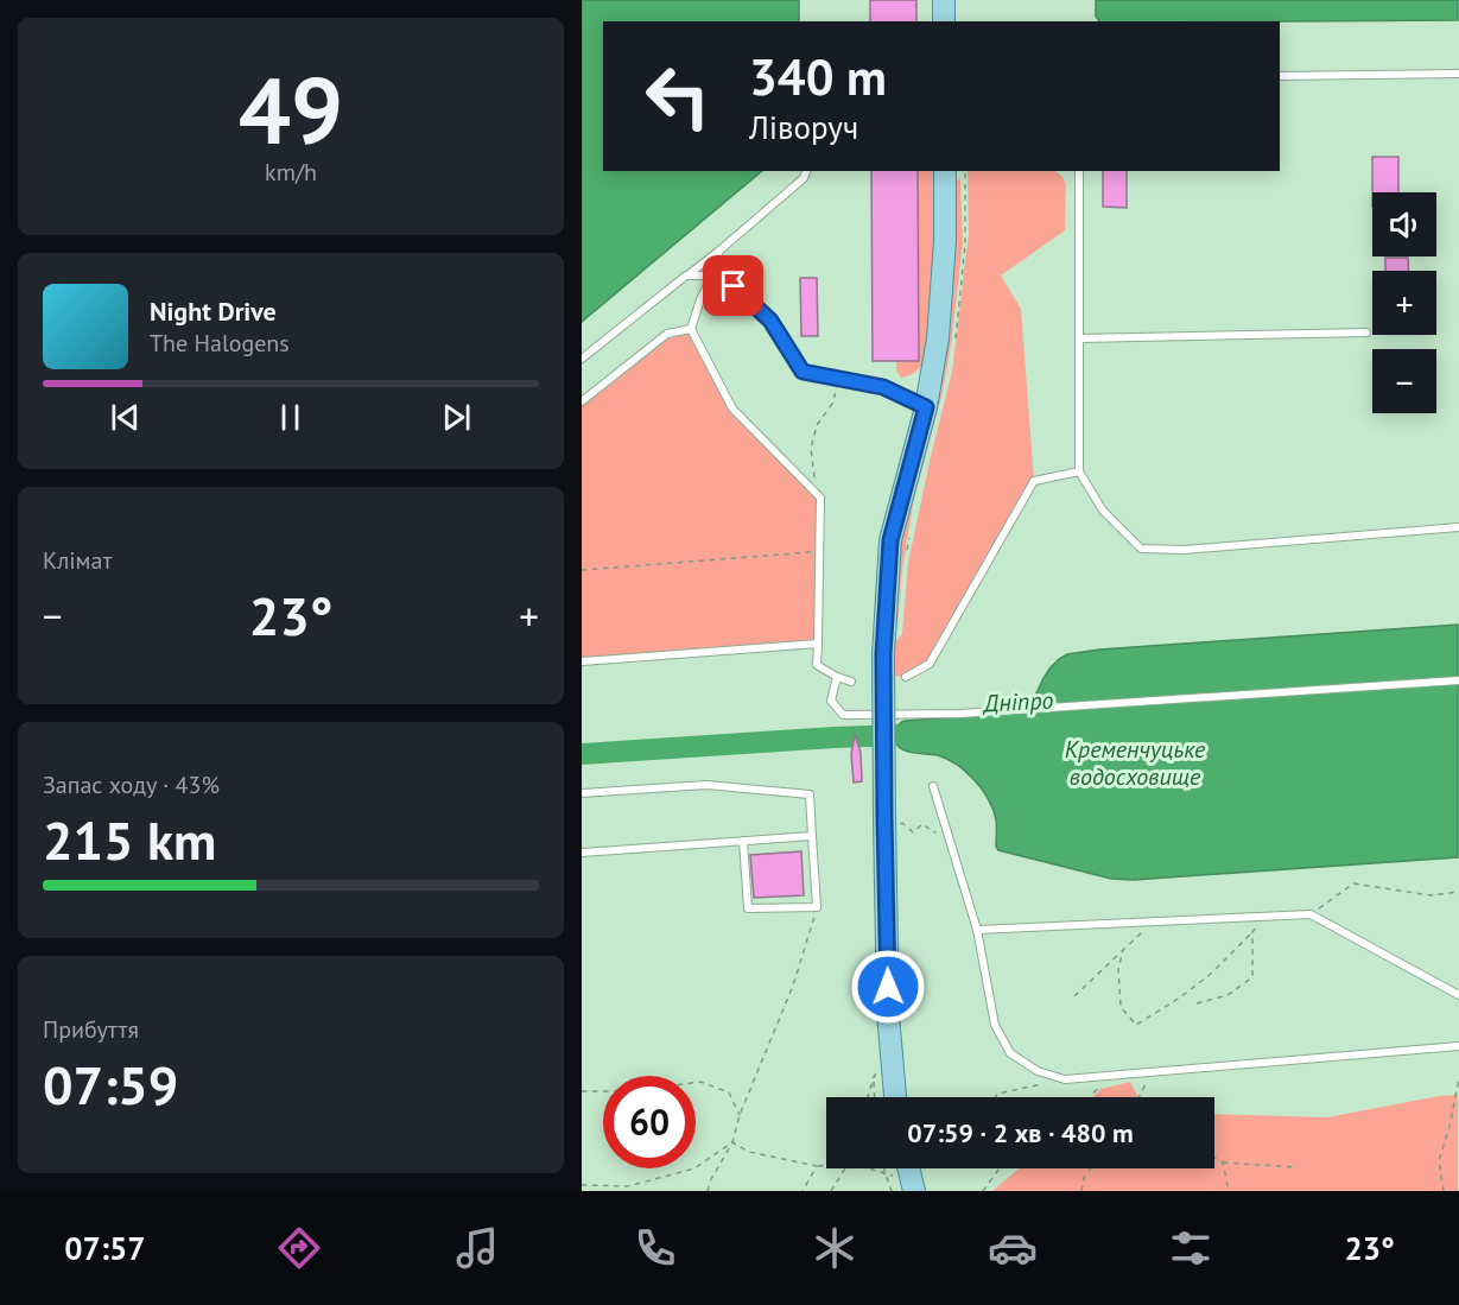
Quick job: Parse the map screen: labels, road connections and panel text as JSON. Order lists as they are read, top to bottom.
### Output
{
  "water": ["Дніпро", "Кременчуцьке водосховище"],
  "page": {
    "tile": [
      ["49", "km/h"],
      "Клімат",
      ["Запас ходу · 43%", "215 km"],
      ["Прибуття", "07:59"]
    ],
    "turn": ["340 m", "Ліворуч"],
    "map_buttons": ["+", "−"],
    "song": ["Night Drive", "The Halogens"],
    "heat": ["−", "23°", "+"],
    "limit": "60",
    "trip": "07:59 · 2 хв · 480 m",
    "tabs": ["07:57", "23°"]
  }
}
